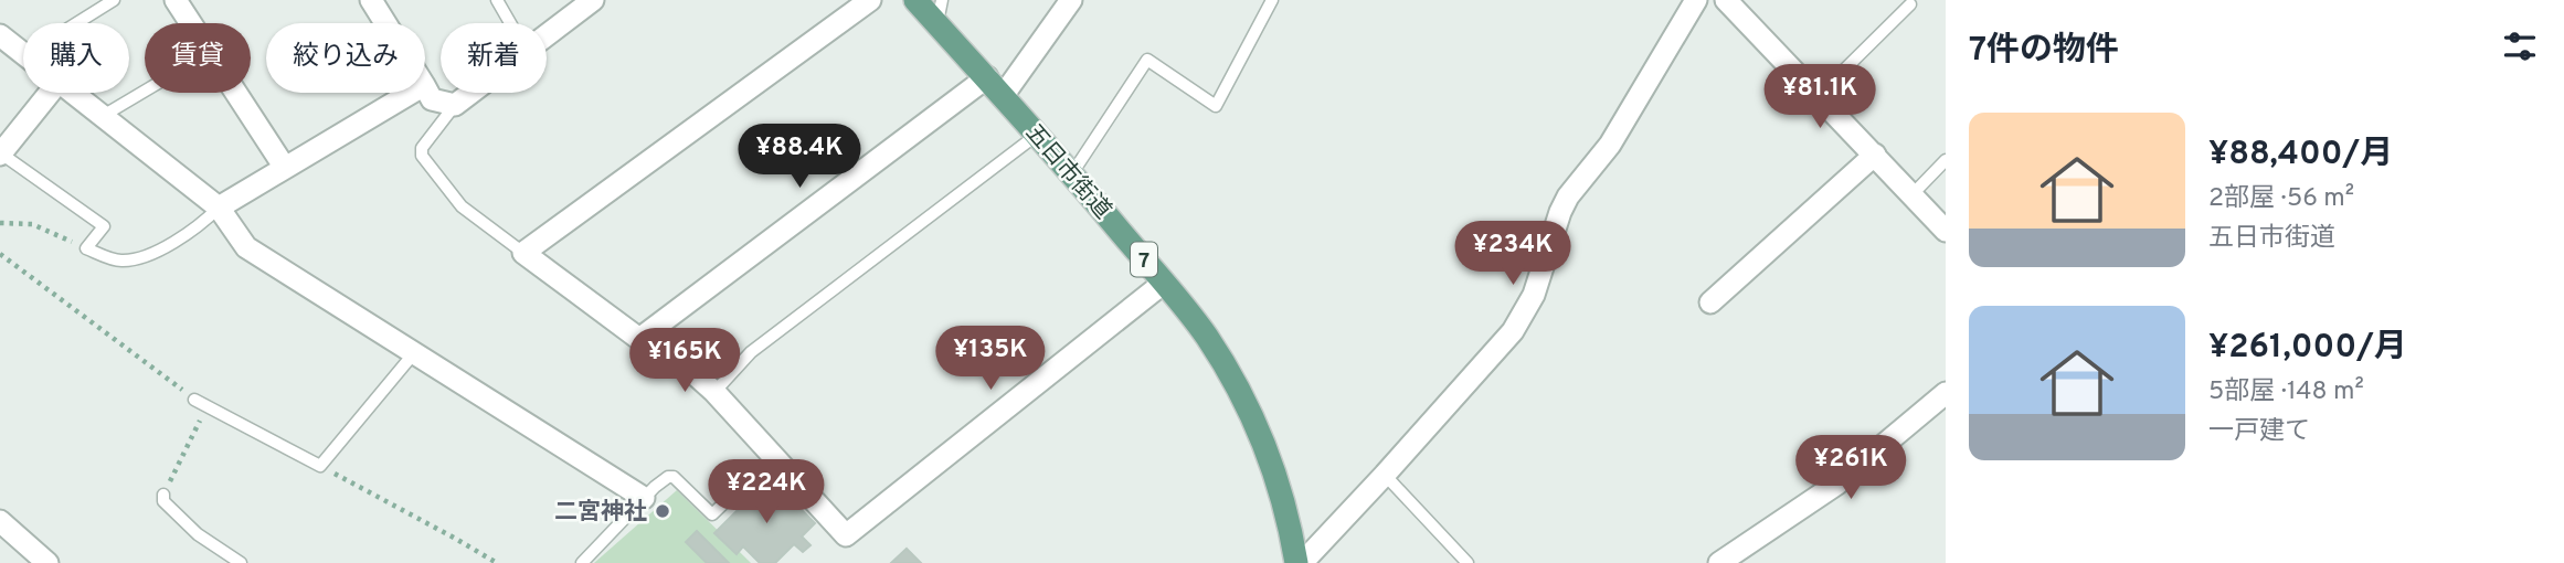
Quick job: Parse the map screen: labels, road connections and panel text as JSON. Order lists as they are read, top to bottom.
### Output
{
  "streets": {
    "main road": ["五日市街道", "7"]
  },
  "places": ["二宮神社"],
  "page": {
    "heading": "7件の物件",
    "chip": [
      "購入",
      "賃貸",
      "絞り込み",
      "新着"
    ],
    "price": [
      "¥81.1K",
      "¥88.4K",
      "¥234K",
      "¥135K",
      "¥165K",
      "¥261K",
      "¥224K"
    ],
    "list": [
      {
        "name": "¥88,400/月",
        "note": "2部屋 · 56 m² · 五日市街道"
      },
      {
        "name": "¥261,000/月",
        "note": "5部屋 · 148 m² · 一戸建て"
      }
    ]
  }
}
